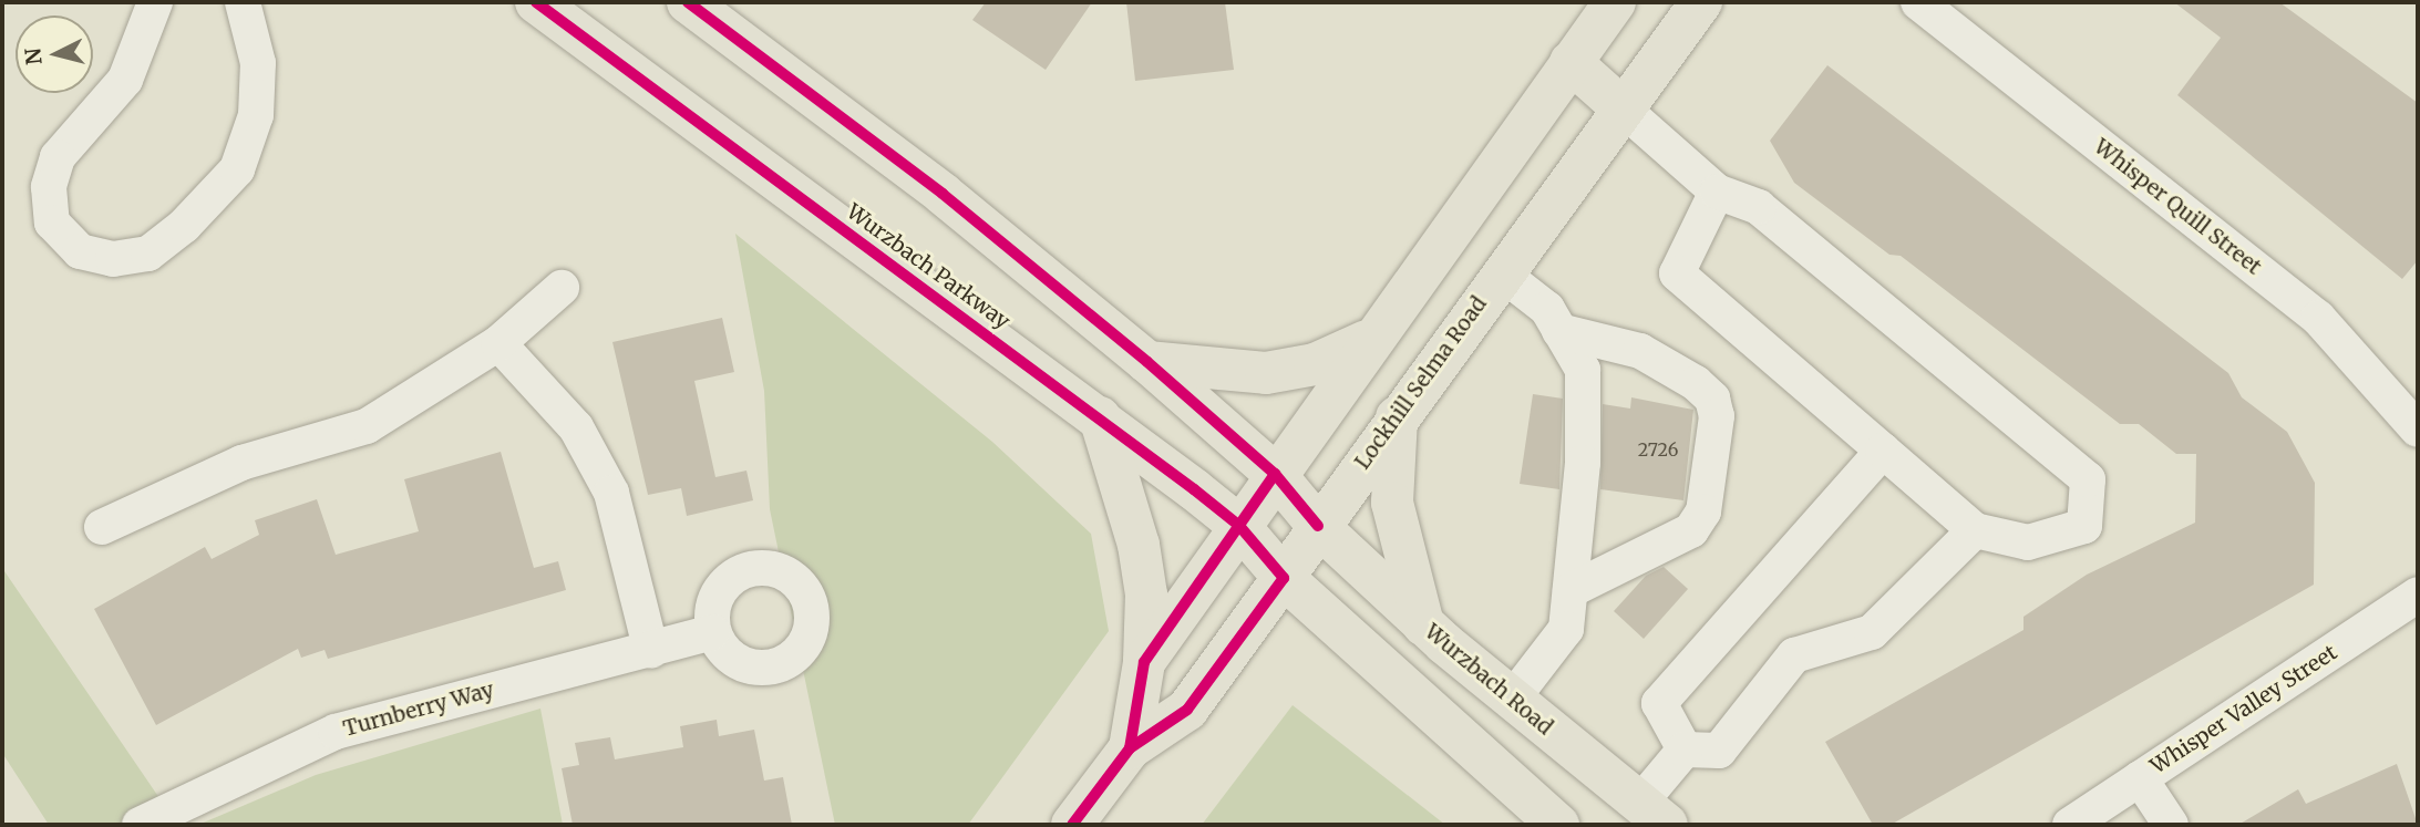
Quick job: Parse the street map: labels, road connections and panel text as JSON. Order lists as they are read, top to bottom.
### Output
{
  "streets": {
    "main road": ["Wurzbach Parkway", "Lockhill Selma Road", "Wurzbach Road"],
    "street": ["Whisper Quill Street", "Turnberry Way", "Whisper Valley Street"]
  },
  "crossings": [
    ["Wurzbach Parkway", "Lockhill Selma Road"],
    ["Lockhill Selma Road", "Wurzbach Road"]
  ],
  "house_numbers": ["2726"],
  "north": "left"
}
